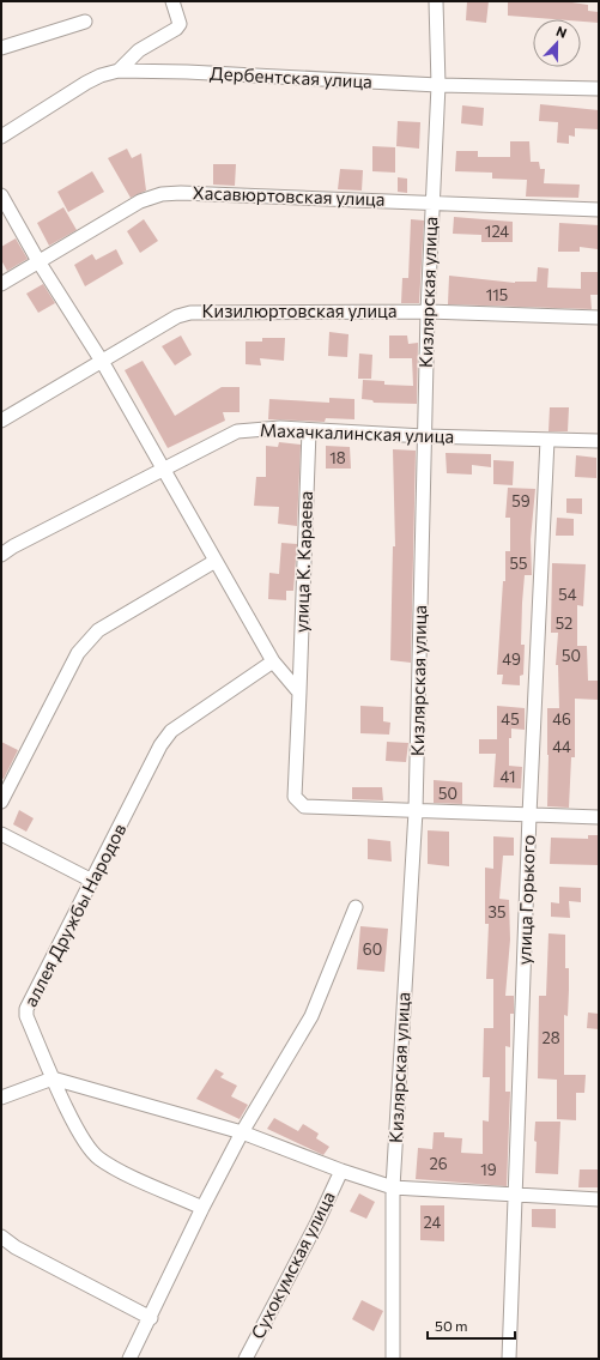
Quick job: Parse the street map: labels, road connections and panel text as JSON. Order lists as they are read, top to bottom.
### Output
{
  "streets": {
    "street": [
      "Дербентская улица",
      "Хасавюртовская улица",
      "Кизлярская улица",
      "Кизилюртовская улица",
      "Махачкалинская улица",
      "улица К. Караева",
      "улица Горького",
      "аллея Дружбы Народов",
      "Сухокумская улица"
    ]
  },
  "crossings": [
    ["Дербентская улица", "Кизлярская улица"],
    ["Хасавюртовская улица", "Кизлярская улица"],
    ["Кизлярская улица", "Кизилюртовская улица"],
    ["Кизлярская улица", "Махачкалинская улица"],
    ["Кизлярская улица", "улица К. Караева"],
    ["Махачкалинская улица", "улица К. Караева"],
    ["Махачкалинская улица", "улица Горького"]
  ],
  "house_numbers": [
    "124",
    "115",
    "18",
    "59",
    "55",
    "54",
    "52",
    "50",
    "49",
    "45",
    "46",
    "44",
    "41",
    "50",
    "35",
    "60",
    "28",
    "26",
    "19",
    "24"
  ],
  "scale_bar": "50 m",
  "north": "top"
}
